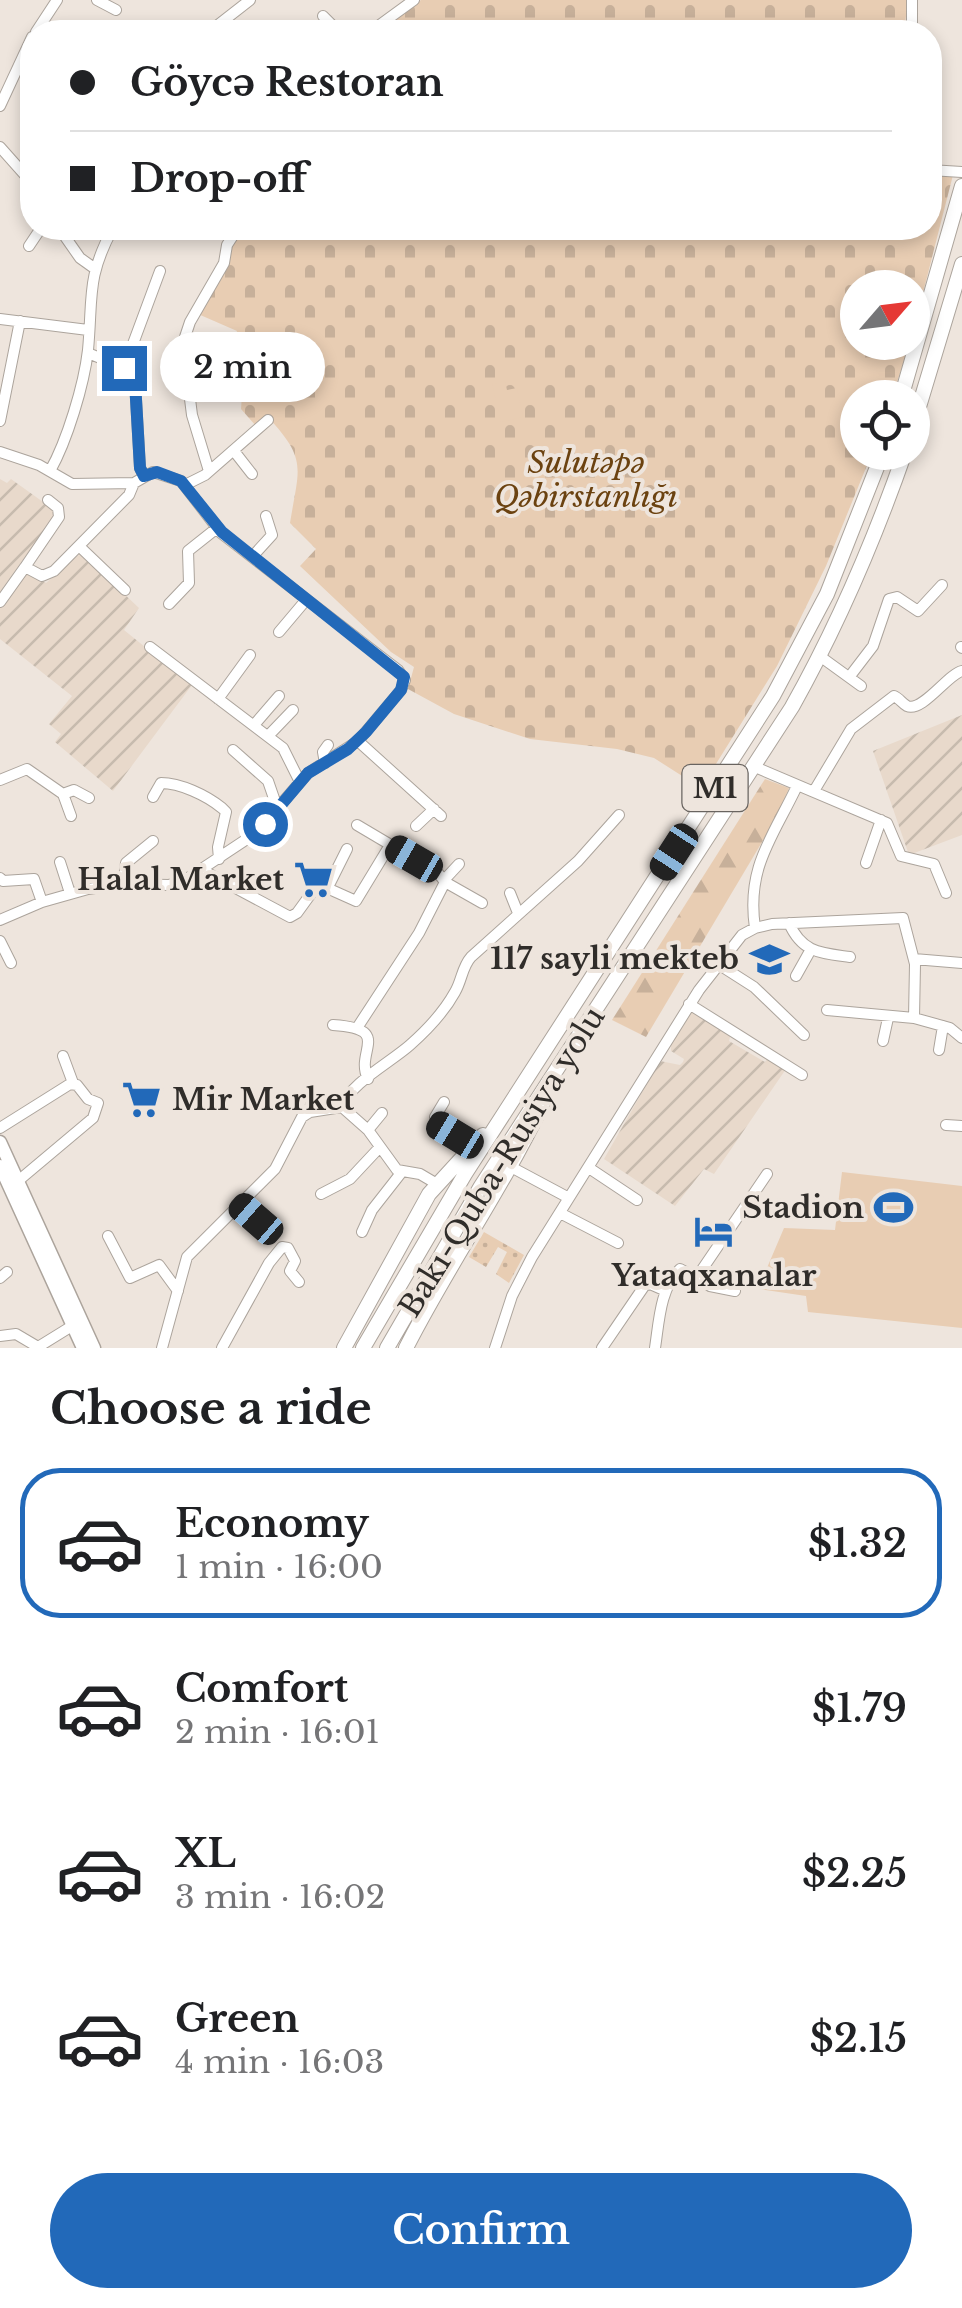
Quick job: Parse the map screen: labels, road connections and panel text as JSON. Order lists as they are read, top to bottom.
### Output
{
  "streets": {
    "highway": ["M1", "Bakı-Quba-Rusiya yolu"]
  },
  "parks": ["Sulutəpə Qəbirstanlığı"],
  "places": {
    "supermarket": ["Halal Market", "Mir Market"],
    "school or university": ["117 sayli mekteb"],
    "sports": ["Stadion"],
    "hotel": ["Yataqxanalar"]
  },
  "north": "top right",
  "page": {
    "banner": ["Göycə Restoran", "Drop-off"],
    "bubble": "2 min",
    "heading": "Choose a ride",
    "list": [
      {
        "name": "Economy",
        "note": "1 min · 16:00",
        "value": "$1.32"
      },
      {
        "name": "Comfort",
        "note": "2 min · 16:01",
        "value": "$1.79"
      },
      {
        "name": "XL",
        "note": "3 min · 16:02",
        "value": "$2.25"
      },
      {
        "name": "Green",
        "note": "4 min · 16:03",
        "value": "$2.15"
      }
    ],
    "buttons": "Confirm"
  }
}
